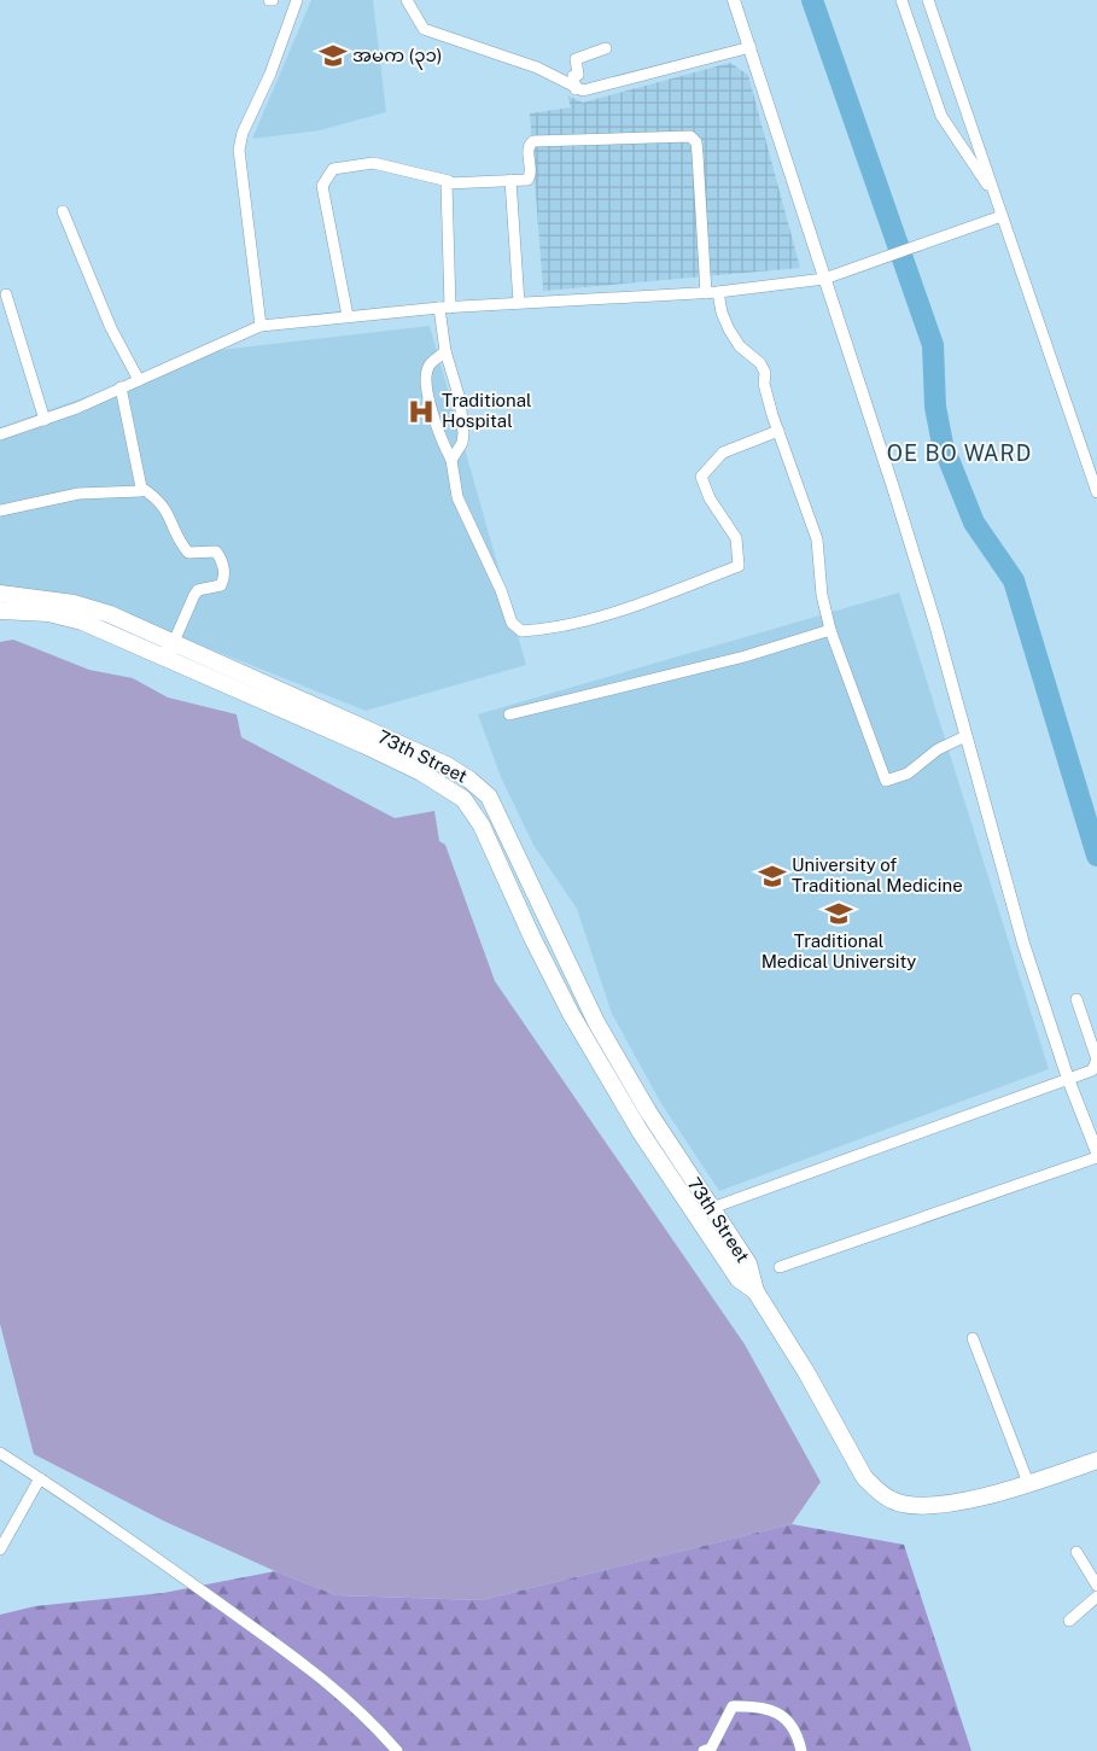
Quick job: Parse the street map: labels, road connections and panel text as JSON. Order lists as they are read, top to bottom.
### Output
{
  "streets": {
    "main road": ["73th Street"]
  },
  "districts": ["OE BO WARD"],
  "places": {
    "school or university": ["အမက (၃၁)", "University of Traditional Medicine", "Traditional Medical University"],
    "hospital": ["Traditional Hospital"]
  }
}
